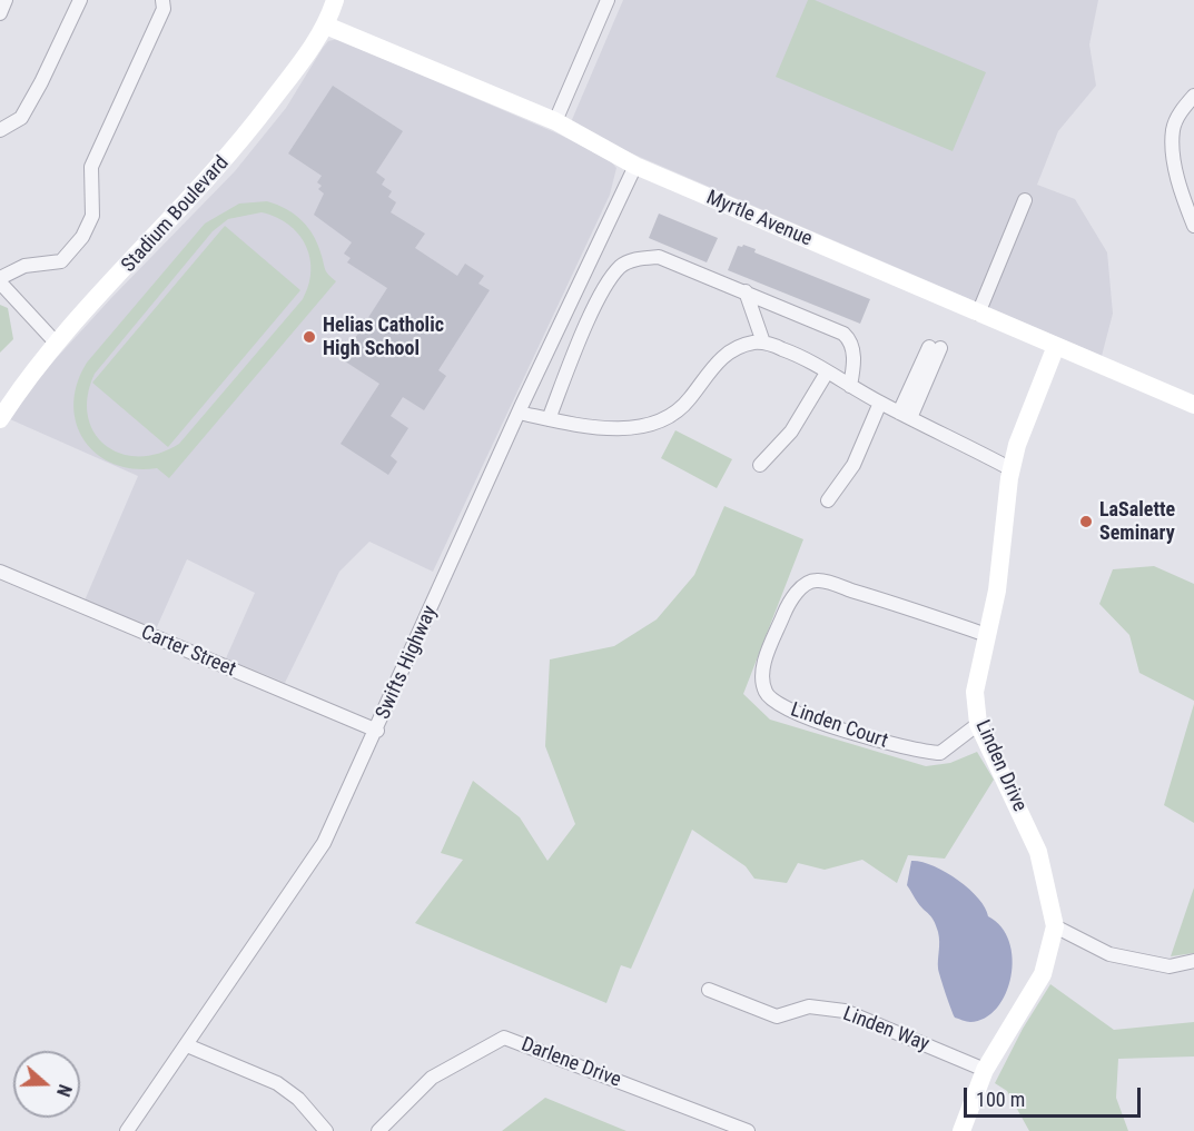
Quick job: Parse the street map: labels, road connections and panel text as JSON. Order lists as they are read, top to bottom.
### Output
{
  "streets": {
    "street": [
      "Stadium Boulevard",
      "Myrtle Avenue",
      "Carter Street",
      "Swifts Highway",
      "Linden Court",
      "Linden Drive",
      "Linden Way",
      "Darlene Drive"
    ]
  },
  "crossings": [
    ["Stadium Boulevard", "Myrtle Avenue"],
    ["Myrtle Avenue", "Swifts Highway"],
    ["Myrtle Avenue", "Linden Drive"],
    ["Carter Street", "Swifts Highway"],
    ["Linden Court", "Linden Drive"],
    ["Linden Drive", "Linden Way"]
  ],
  "places": ["Helias Catholic High School", "LaSalette Seminary"],
  "scale_bar": "100 m",
  "north": "right"
}
